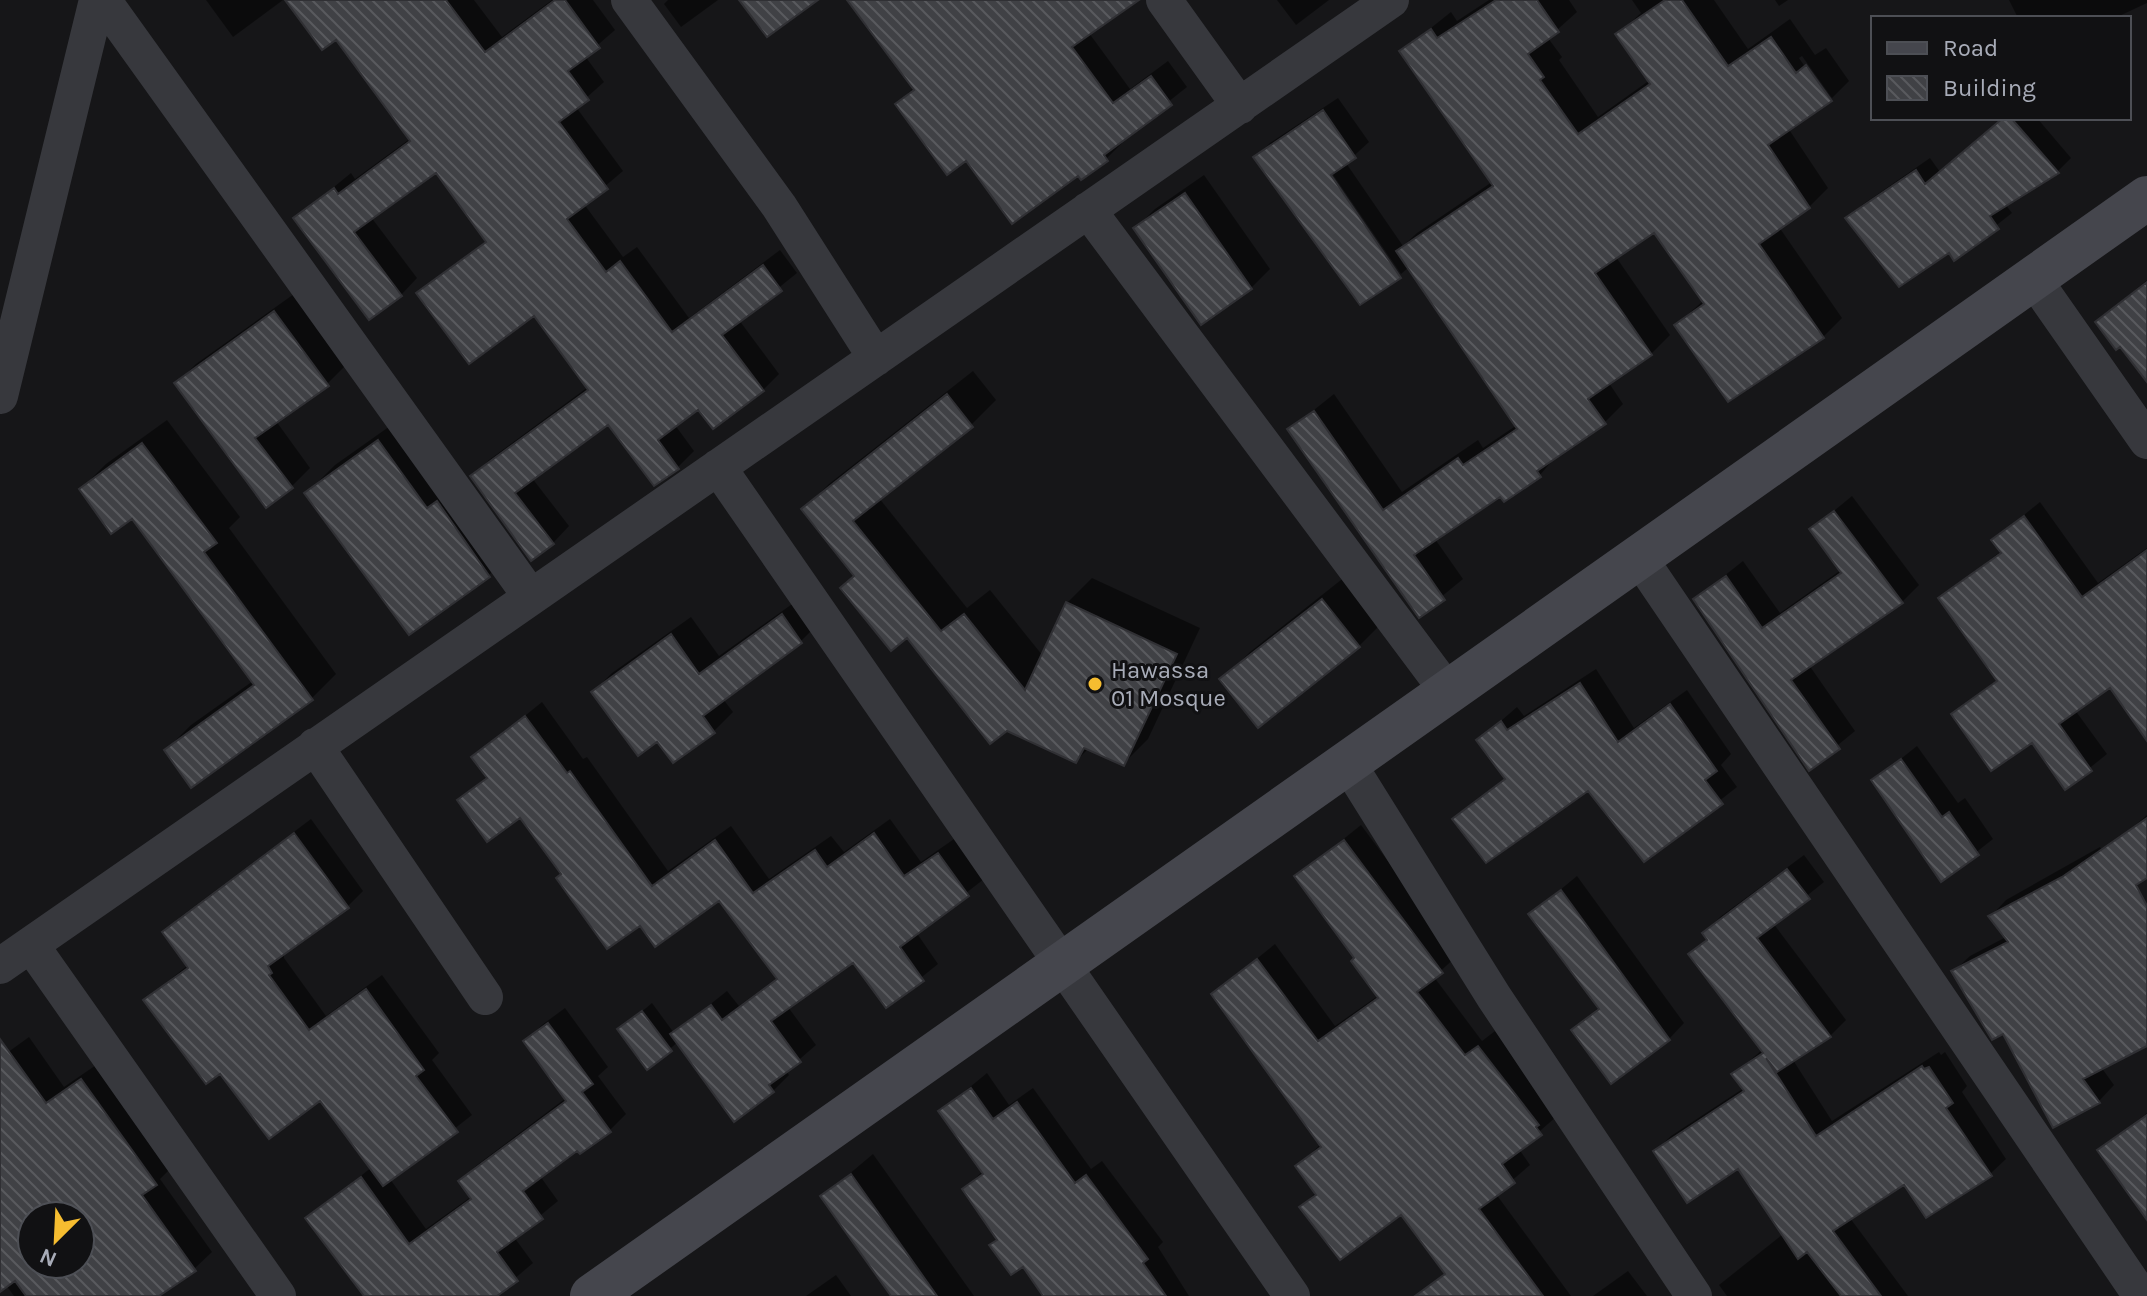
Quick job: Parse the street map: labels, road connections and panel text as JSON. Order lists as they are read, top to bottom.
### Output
{
  "places": ["Hawassa 01 Mosque"],
  "legend": ["Road", "Building"],
  "north": "bottom left"
}
